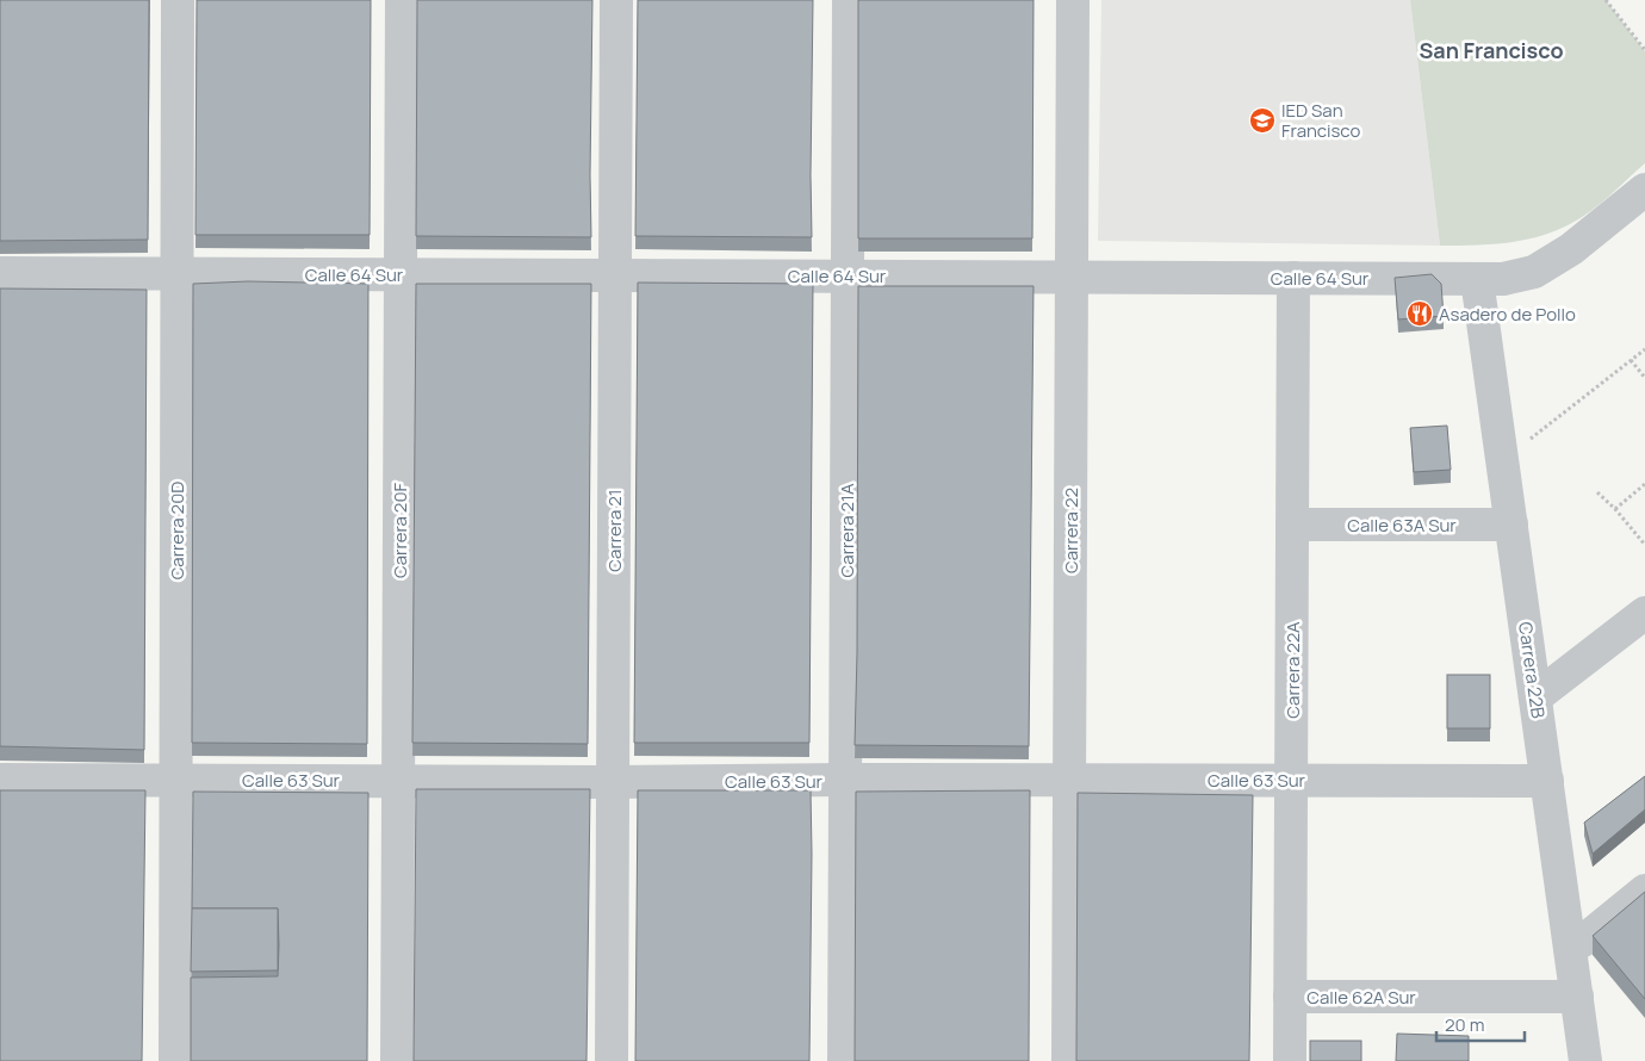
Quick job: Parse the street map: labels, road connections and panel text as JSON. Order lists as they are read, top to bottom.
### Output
{
  "streets": {
    "street": [
      "Calle 64 Sur",
      "Calle 63A Sur",
      "Carrera 20D",
      "Carrera 20F",
      "Carrera 21",
      "Carrera 21A",
      "Carrera 22",
      "Carrera 22A",
      "Carrera 22B",
      "Calle 63 Sur",
      "Calle 62A Sur"
    ]
  },
  "crossings": [
    ["Calle 64 Sur", "Carrera 20D"],
    ["Calle 64 Sur", "Carrera 20F"],
    ["Calle 64 Sur", "Carrera 21"],
    ["Calle 64 Sur", "Carrera 21A"],
    ["Calle 64 Sur", "Carrera 22"],
    ["Calle 64 Sur", "Carrera 22A"],
    ["Calle 64 Sur", "Carrera 22B"],
    ["Calle 63A Sur", "Carrera 22A"],
    ["Calle 63A Sur", "Carrera 22B"],
    ["Carrera 20D", "Calle 63 Sur"],
    ["Carrera 20F", "Calle 63 Sur"],
    ["Carrera 21", "Calle 63 Sur"],
    ["Carrera 21A", "Calle 63 Sur"],
    ["Carrera 22", "Calle 63 Sur"],
    ["Carrera 22A", "Calle 63 Sur"],
    ["Carrera 22A", "Calle 62A Sur"],
    ["Carrera 22B", "Calle 63 Sur"],
    ["Carrera 22B", "Calle 62A Sur"]
  ],
  "districts": ["San Francisco"],
  "places": {
    "school or university": ["IED San Francisco"],
    "restaurant": ["Asadero de Pollo"]
  },
  "scale_bar": "20 m"
}
